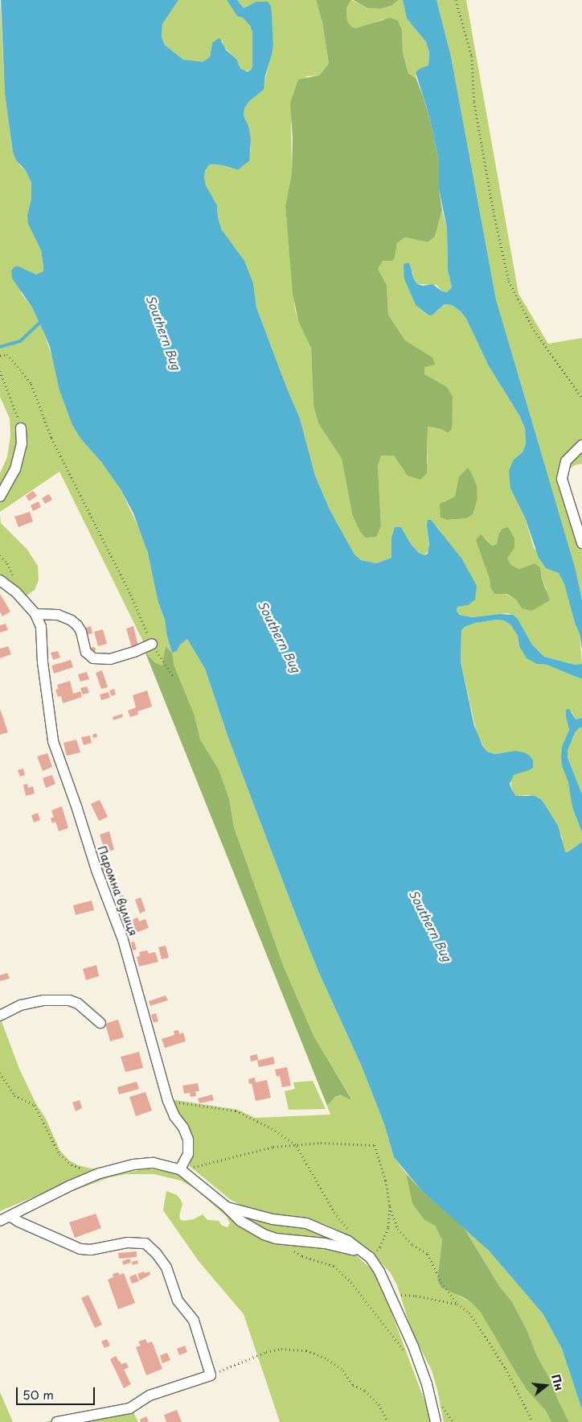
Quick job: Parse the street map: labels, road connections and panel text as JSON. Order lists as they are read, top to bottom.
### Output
{
  "streets": {
    "street": ["Паромна вулиця"]
  },
  "water": ["Southern Bug"],
  "scale_bar": "50 m",
  "north": "right"
}
